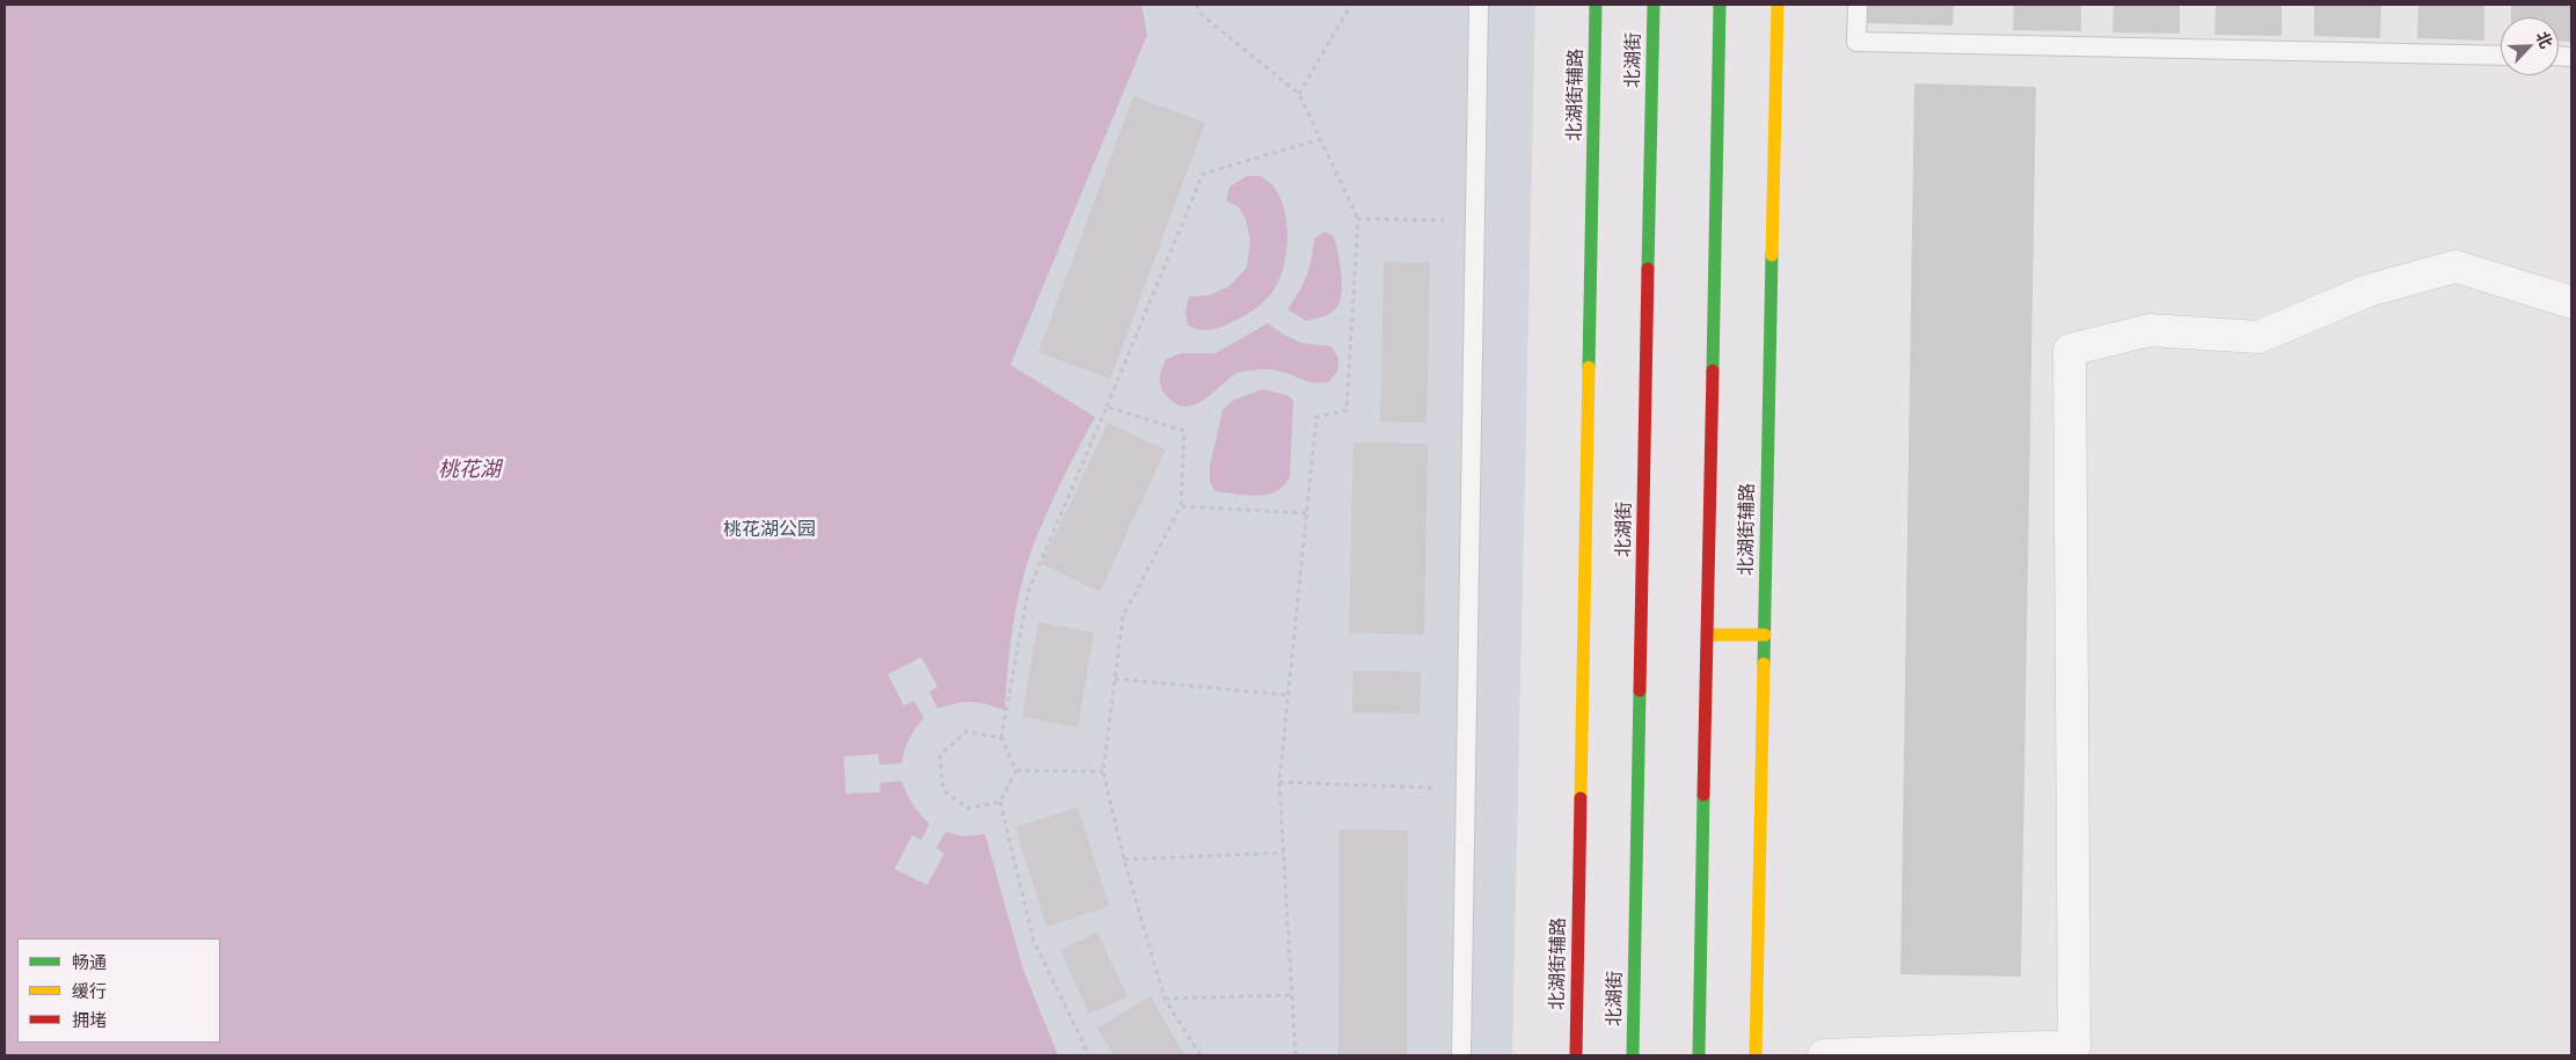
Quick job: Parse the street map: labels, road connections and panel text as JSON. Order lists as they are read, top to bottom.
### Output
{
  "streets": {
    "main road": ["北湖街", "北湖街辅路"]
  },
  "water": ["桃花湖"],
  "parks": ["桃花湖公园"],
  "legend": ["畅通", "缓行", "拥堵"],
  "north": "top right"
}
